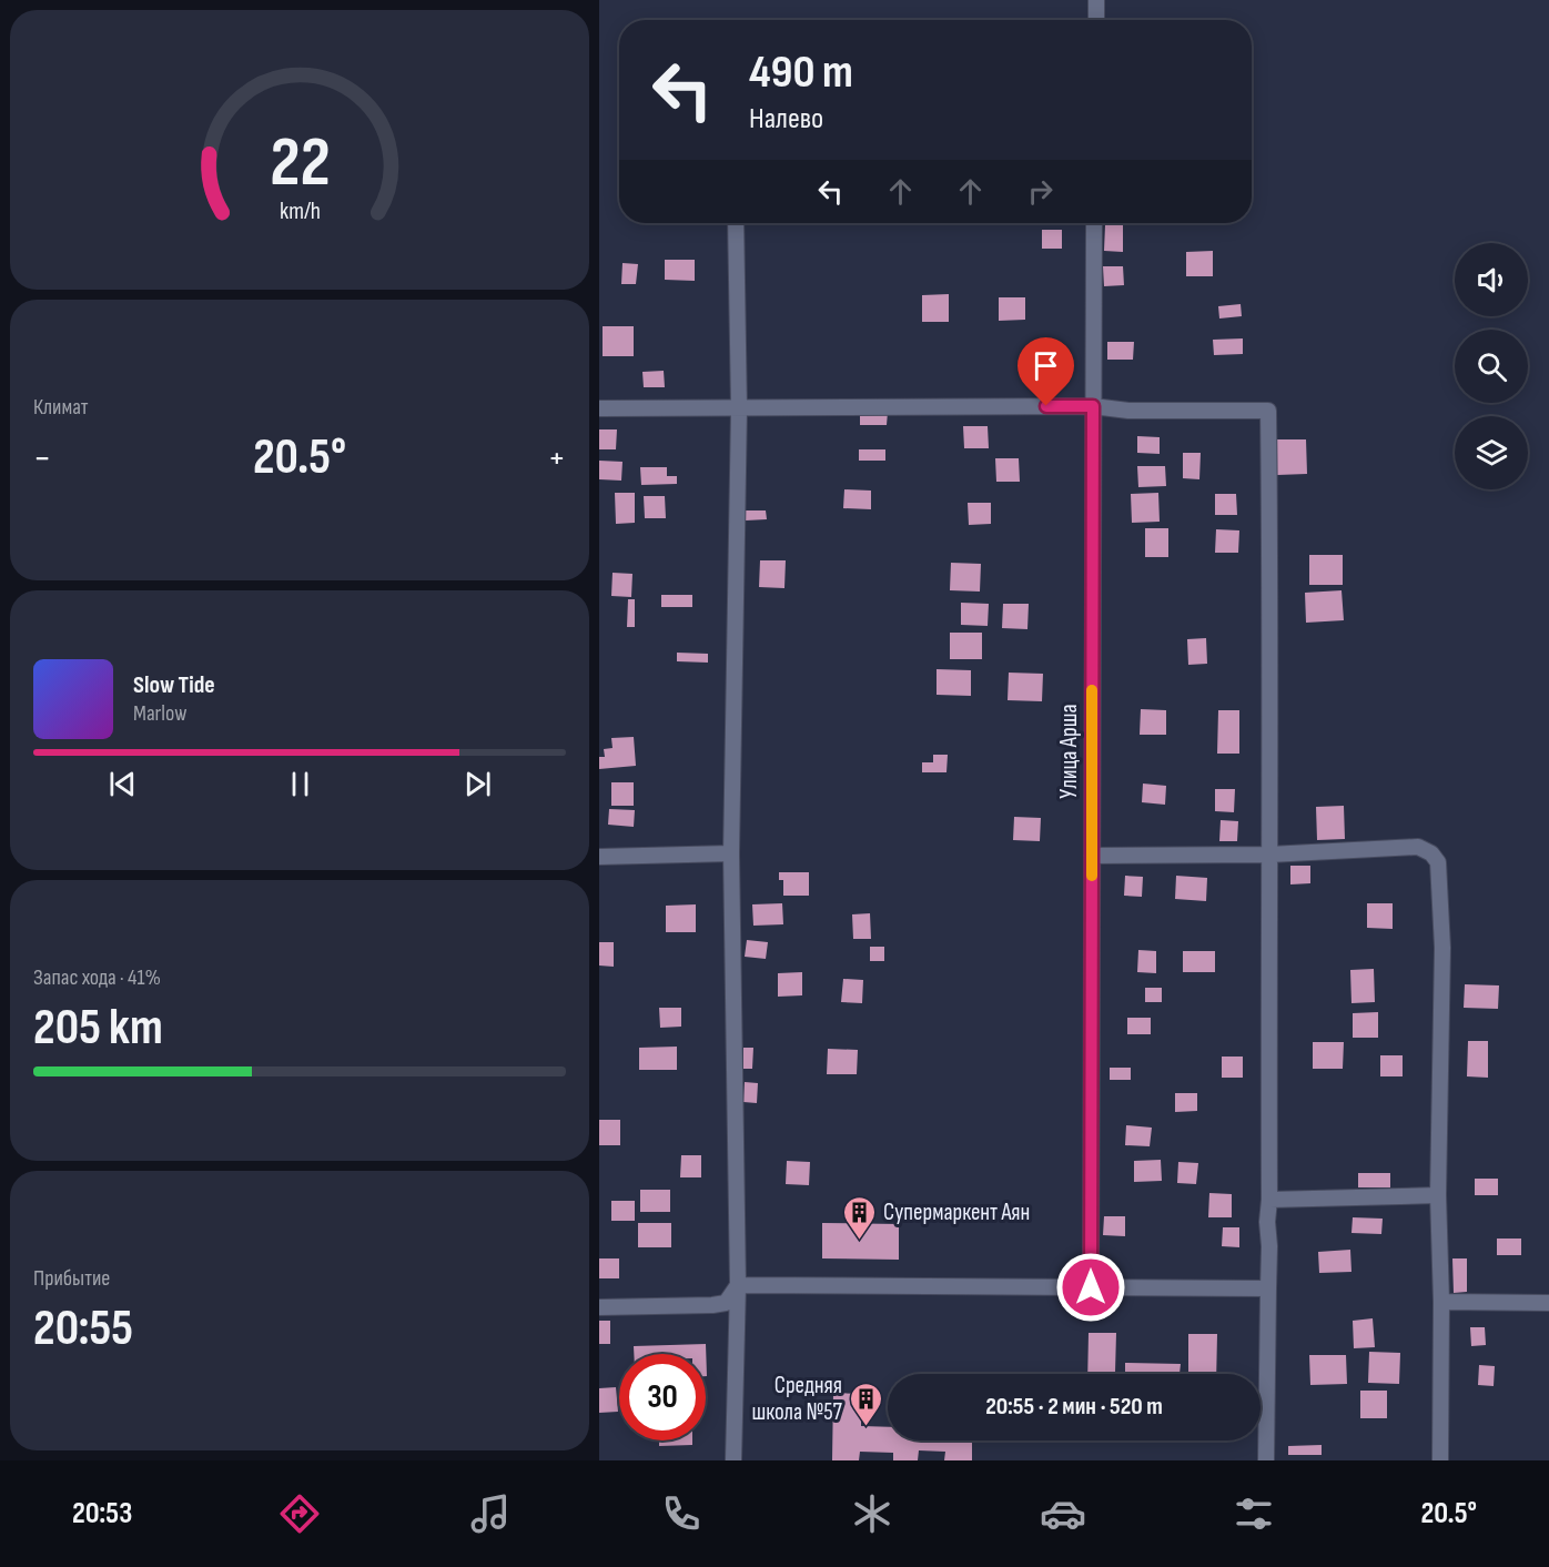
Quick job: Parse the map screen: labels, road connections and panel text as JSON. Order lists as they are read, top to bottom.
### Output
{
  "streets": {
    "street": ["Улица Арша"]
  },
  "places": {
    "building": ["Супермаркент Аян", "Средняя школа №57"]
  },
  "page": {
    "turn": ["490 m", "Налево"],
    "tile": [
      "Климат",
      ["Запас хода · 41%", "205 km"],
      ["Прибытие", "20:55"]
    ],
    "heat": ["−", "20.5°", "+"],
    "song": ["Slow Tide", "Marlow"],
    "limit": "30",
    "trip": "20:55 · 2 мин · 520 m",
    "tabs": ["20:53", "20.5°"],
    "gauge": ["22", "km/h"]
  }
}
